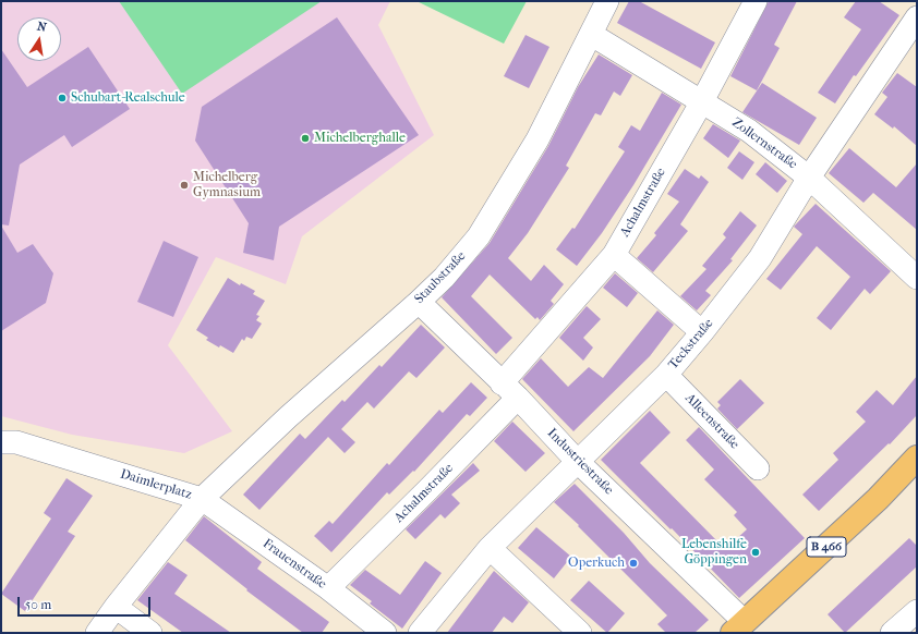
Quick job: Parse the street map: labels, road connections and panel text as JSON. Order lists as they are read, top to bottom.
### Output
{
  "streets": {
    "main road": ["B 466"],
    "street": [
      "Zollernstraße",
      "Achalmstraße",
      "Staubstraße",
      "Teckstraße",
      "Alleenstraße",
      "Industriestraße",
      "Daimlerplatz",
      "Frauenstraße"
    ]
  },
  "crossings": [
    ["Zollernstraße", "Achalmstraße"],
    ["Zollernstraße", "Staubstraße"],
    ["Zollernstraße", "Teckstraße"],
    ["Achalmstraße", "Industriestraße"],
    ["Achalmstraße", "Frauenstraße"],
    ["Staubstraße", "Industriestraße"],
    ["Staubstraße", "Daimlerplatz"],
    ["Staubstraße", "Frauenstraße"],
    ["Teckstraße", "Alleenstraße"],
    ["Teckstraße", "Industriestraße"],
    ["Industriestraße", "B 466"],
    ["Daimlerplatz", "Frauenstraße"]
  ],
  "places": [
    "Schubart-Realschule",
    "Michelberghalle",
    "Michelberg Gymnasium",
    "Lebenshilfe Göppingen",
    "Operkuch"
  ],
  "scale_bar": "50 m",
  "north": "top"
}
